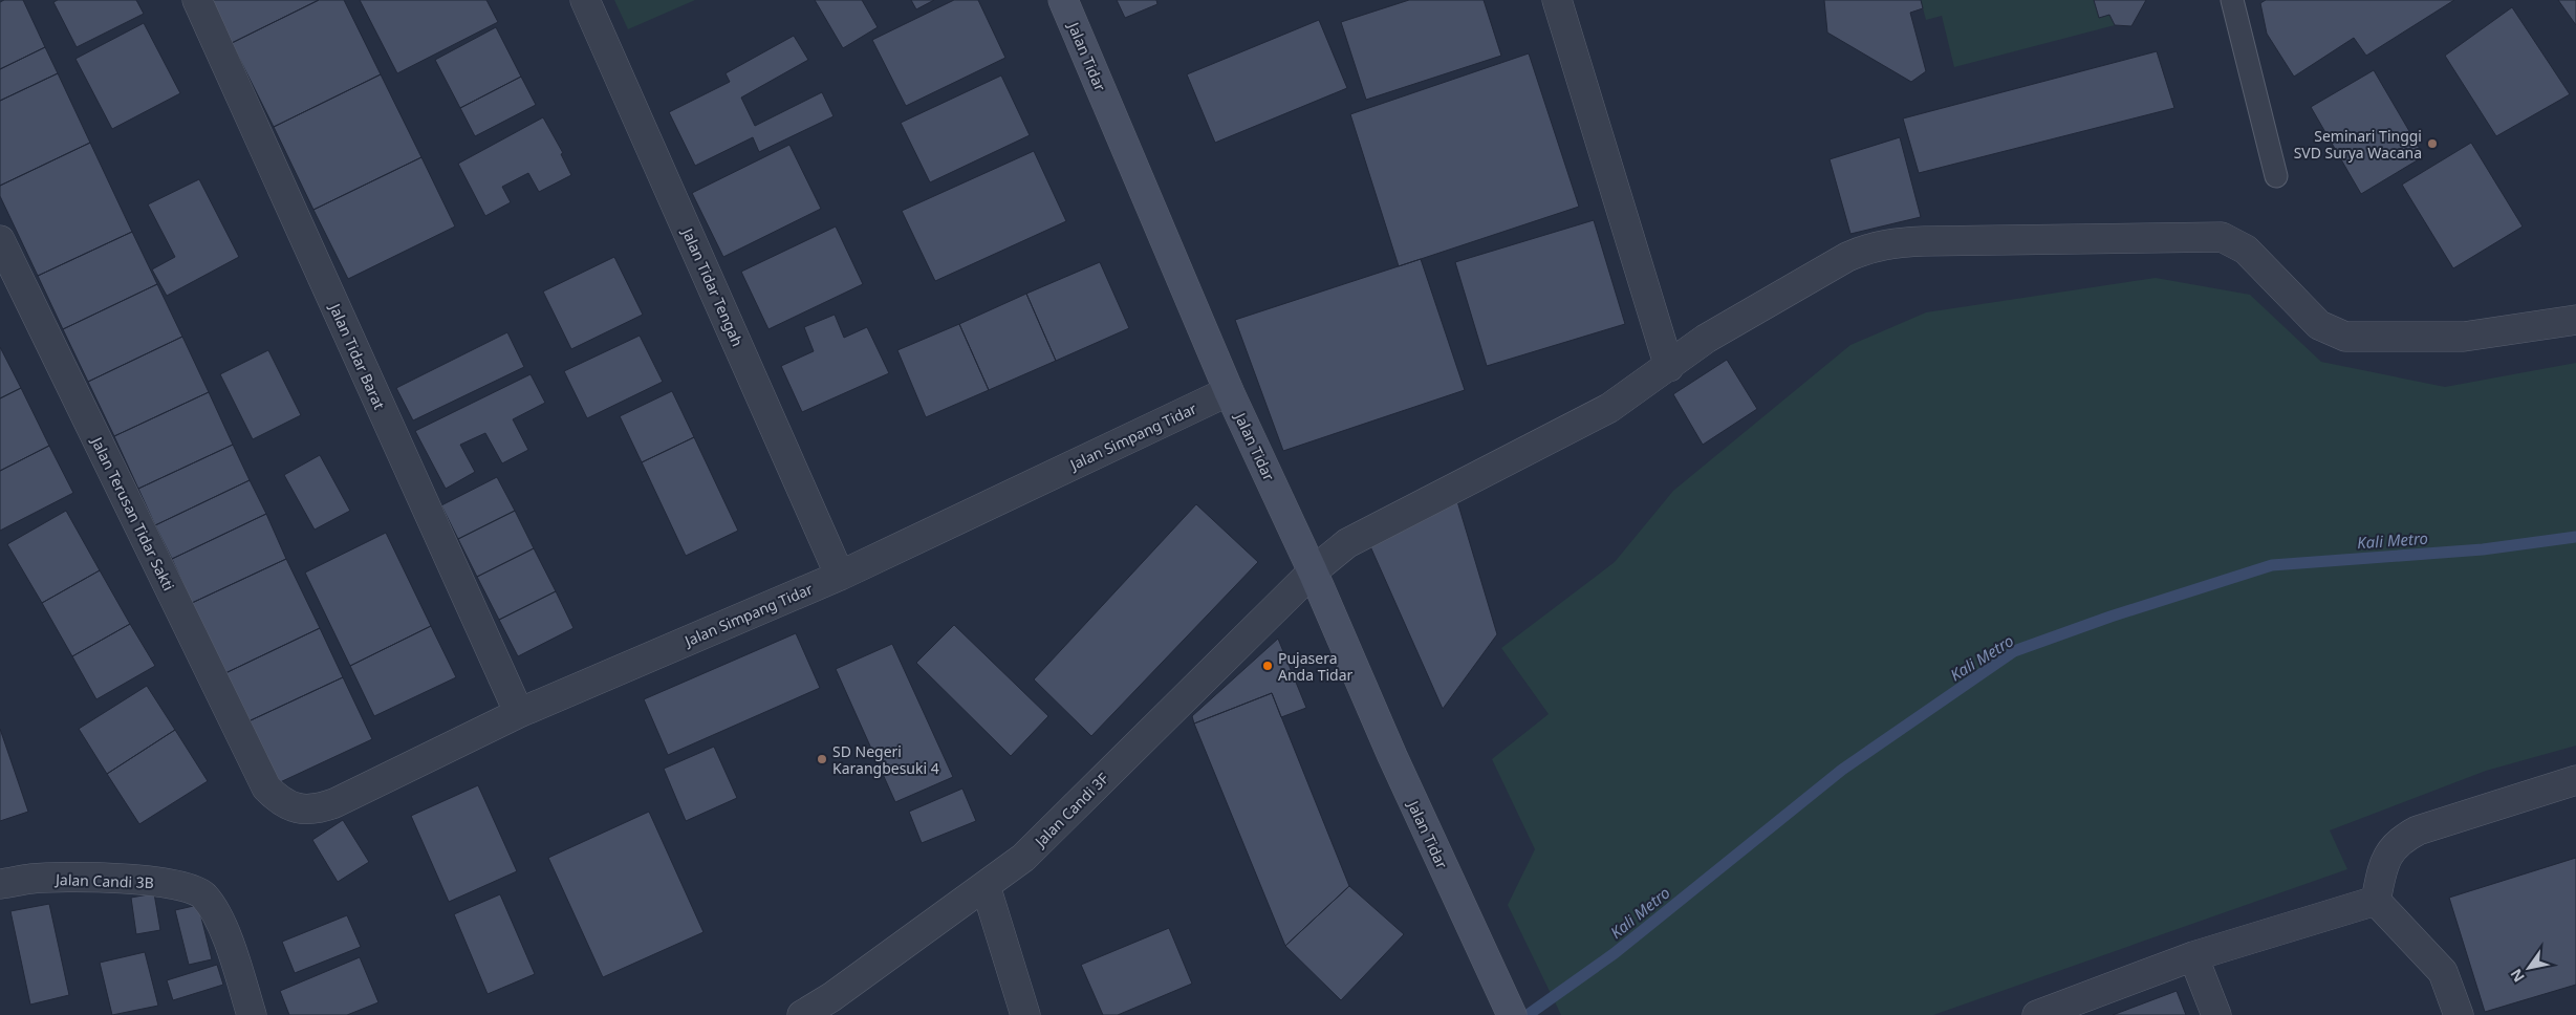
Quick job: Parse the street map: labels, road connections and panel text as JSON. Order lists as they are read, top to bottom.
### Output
{
  "streets": {
    "main road": ["Jalan Tidar"],
    "street": [
      "Jalan Tidar Tengah",
      "Jalan Tidar Barat",
      "Jalan Simpang Tidar",
      "Jalan Terusan Tidar Sakti",
      "Jalan Candi 3F",
      "Jalan Candi 3B"
    ]
  },
  "crossings": [
    ["Jalan Tidar", "Jalan Simpang Tidar"],
    ["Jalan Tidar", "Jalan Candi 3F"],
    ["Jalan Tidar Tengah", "Jalan Simpang Tidar"],
    ["Jalan Tidar Barat", "Jalan Simpang Tidar"],
    ["Jalan Simpang Tidar", "Jalan Terusan Tidar Sakti"]
  ],
  "water": ["Kali Metro"],
  "places": ["Seminari Tinggi SVD Surya Wacana", "Pujasera Anda Tidar", "SD Negeri Karangbesuki 4"],
  "north": "bottom left"
}
